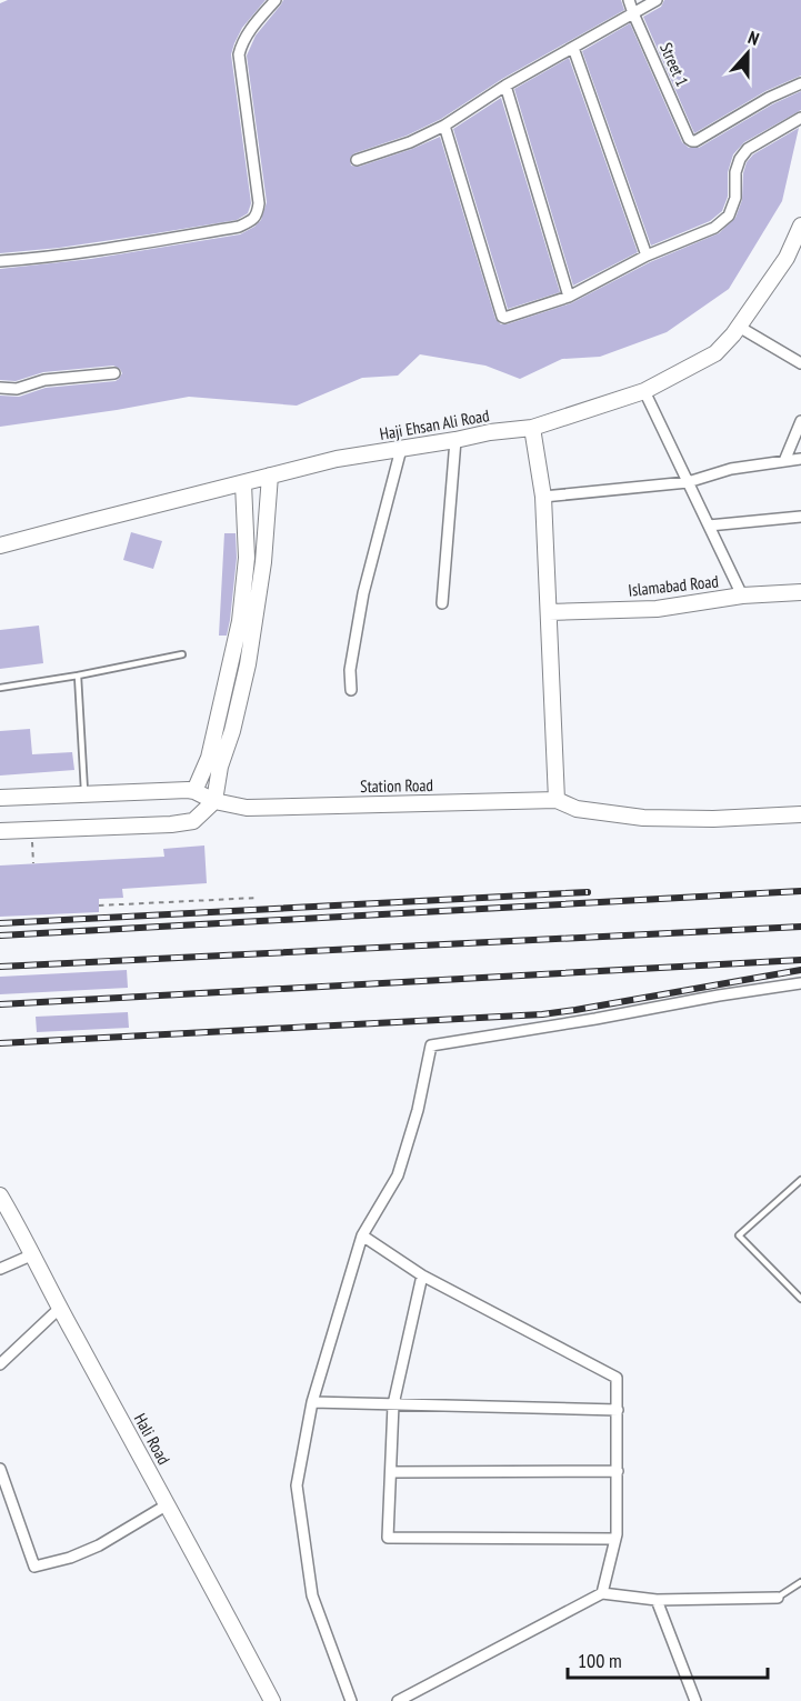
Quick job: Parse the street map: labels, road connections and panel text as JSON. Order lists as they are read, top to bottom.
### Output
{
  "streets": {
    "street": [
      "Street 1",
      "Haji Ehsan Ali Road",
      "Islamabad Road",
      "Station Road",
      "Hali Road"
    ]
  },
  "scale_bar": "100 m",
  "north": "top"
}
